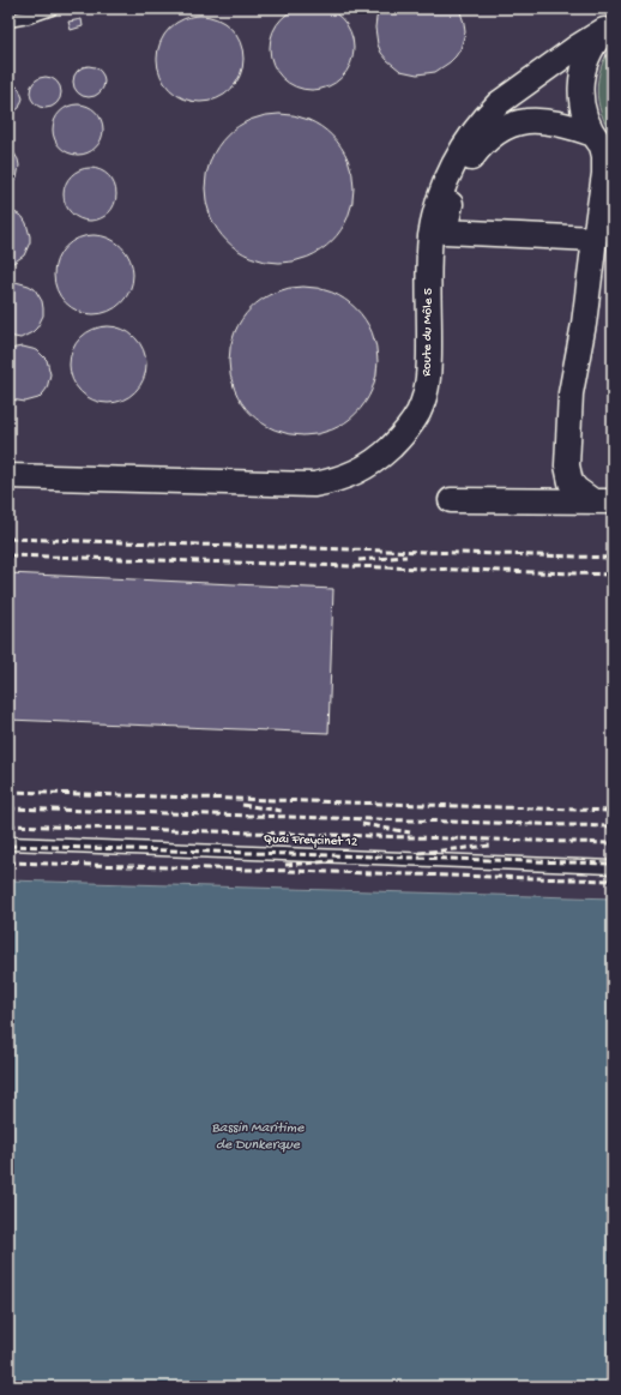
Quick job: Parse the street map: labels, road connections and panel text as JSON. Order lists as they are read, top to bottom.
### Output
{
  "streets": {
    "street": ["Route du Môle 5"],
    "lane": ["Quai Freycinet 12"]
  },
  "water": ["Bassin Maritime de Dunkerque"]
}
